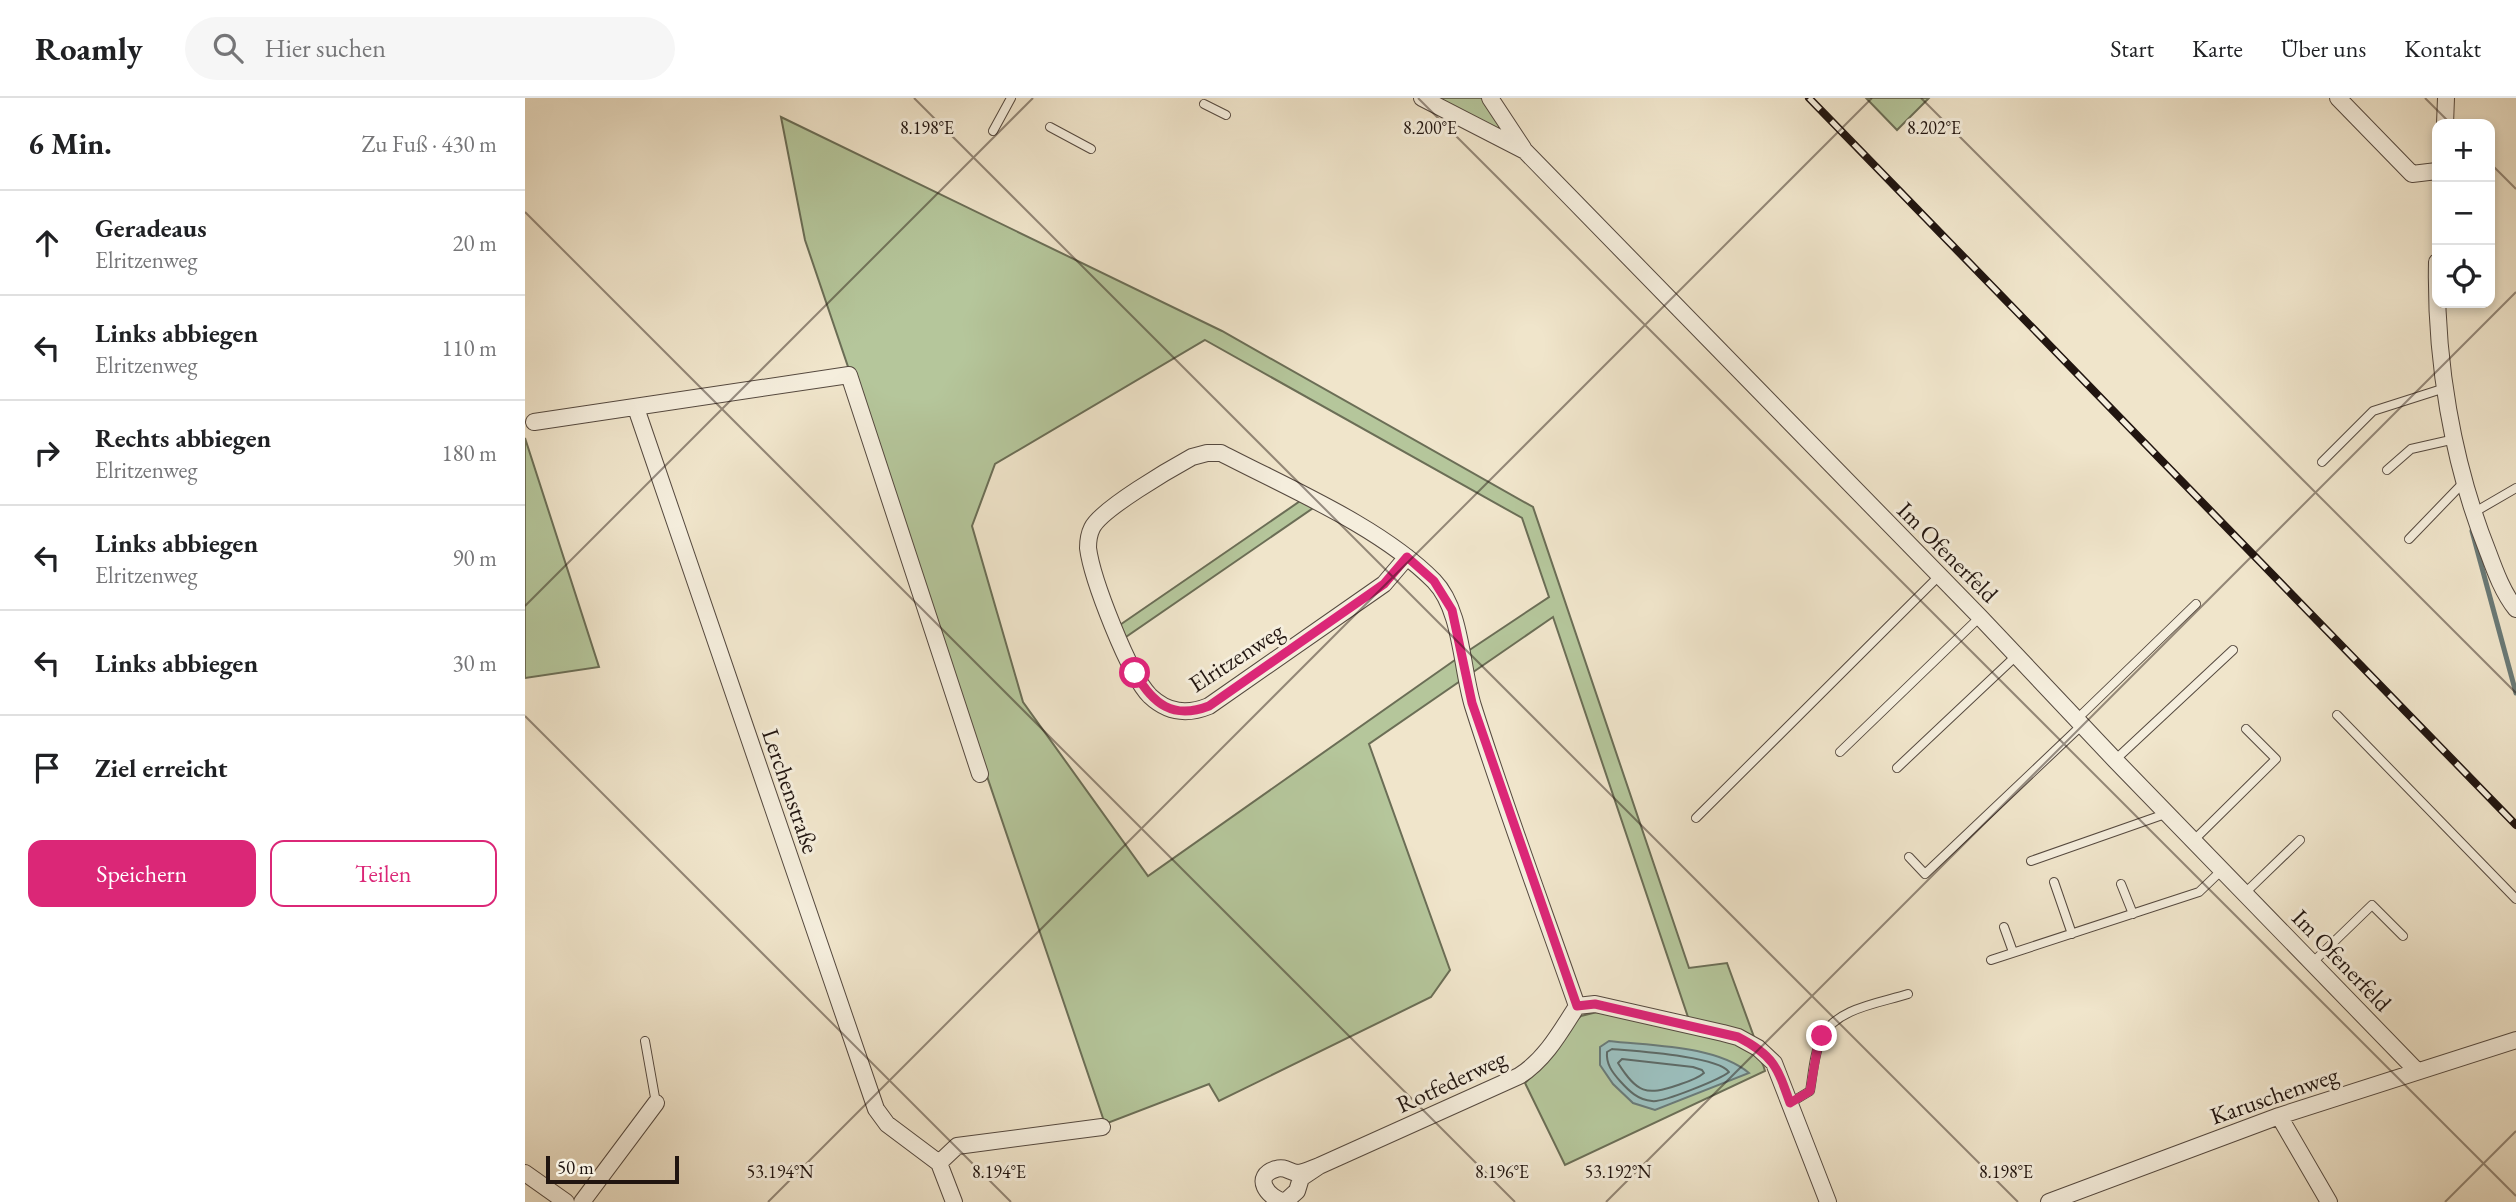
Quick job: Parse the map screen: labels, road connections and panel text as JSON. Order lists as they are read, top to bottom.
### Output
{
  "streets": {
    "street": [
      "Im Ofenerfeld",
      "Elritzenweg",
      "Lerchenstraße",
      "Rotfederweg",
      "Karuschenweg"
    ]
  },
  "crossings": [
    ["Im Ofenerfeld", "Karuschenweg"],
    ["Elritzenweg", "Rotfederweg"]
  ],
  "scale_bar": "50 m",
  "page": {
    "header": "Roamly",
    "search": "Hier suchen",
    "nav": [
      "Start",
      "Karte",
      "Über uns",
      "Kontakt"
    ],
    "heading": ["6 Min.", "Zu Fuß · 430 m"],
    "map_buttons": ["+", "−"],
    "list": [
      ["Geradeaus", "Elritzenweg", "20 m"],
      ["Links abbiegen", "Elritzenweg", "110 m"],
      ["Rechts abbiegen", "Elritzenweg", "180 m"],
      ["Links abbiegen", "Elritzenweg", "90 m"],
      ["Links abbiegen", "30 m"],
      "Ziel erreicht"
    ],
    "buttons": ["Speichern", "Teilen"],
    "scale": "50 m"
  },
  "coordinates": [
    "8.198°E",
    "8.200°E",
    "8.202°E",
    "53.194°N",
    "53.192°N",
    "8.194°E",
    "8.196°E"
  ]
}
